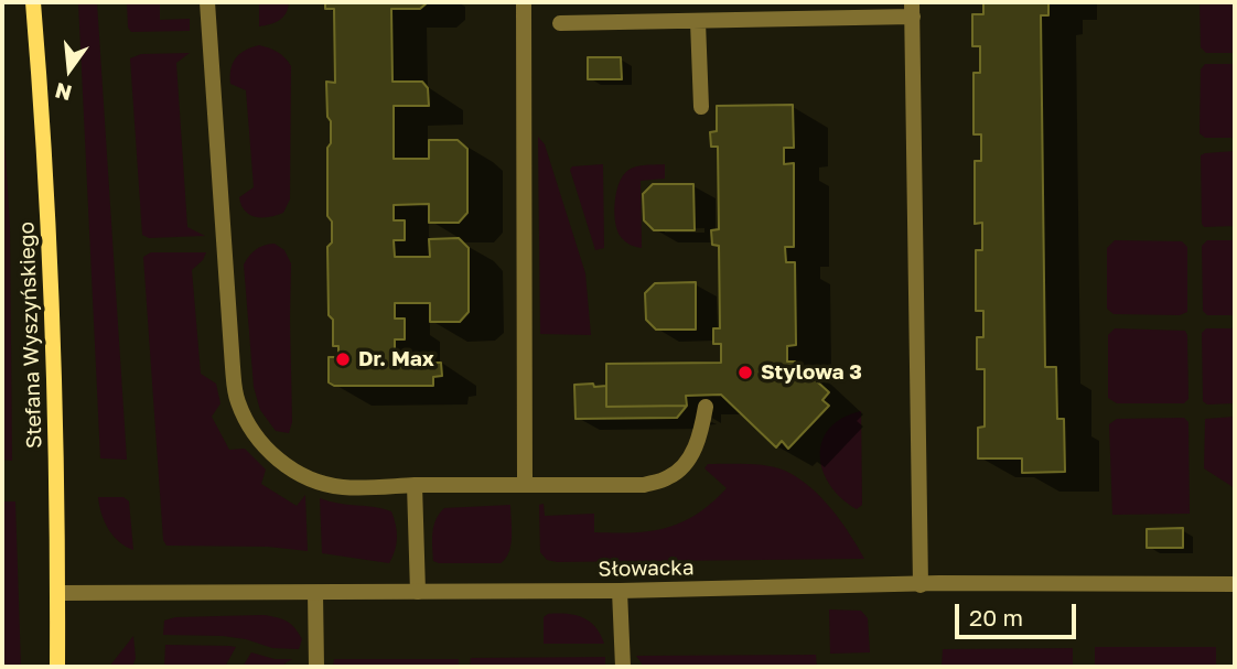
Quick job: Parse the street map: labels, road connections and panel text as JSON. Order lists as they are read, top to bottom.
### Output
{
  "streets": {
    "street": ["Stefana Wyszyńskiego", "Słowacka"]
  },
  "crossings": [
    ["Stefana Wyszyńskiego", "Słowacka"]
  ],
  "places": ["Dr. Max", "Stylowa 3"],
  "scale_bar": "20 m",
  "north": "bottom"
}
